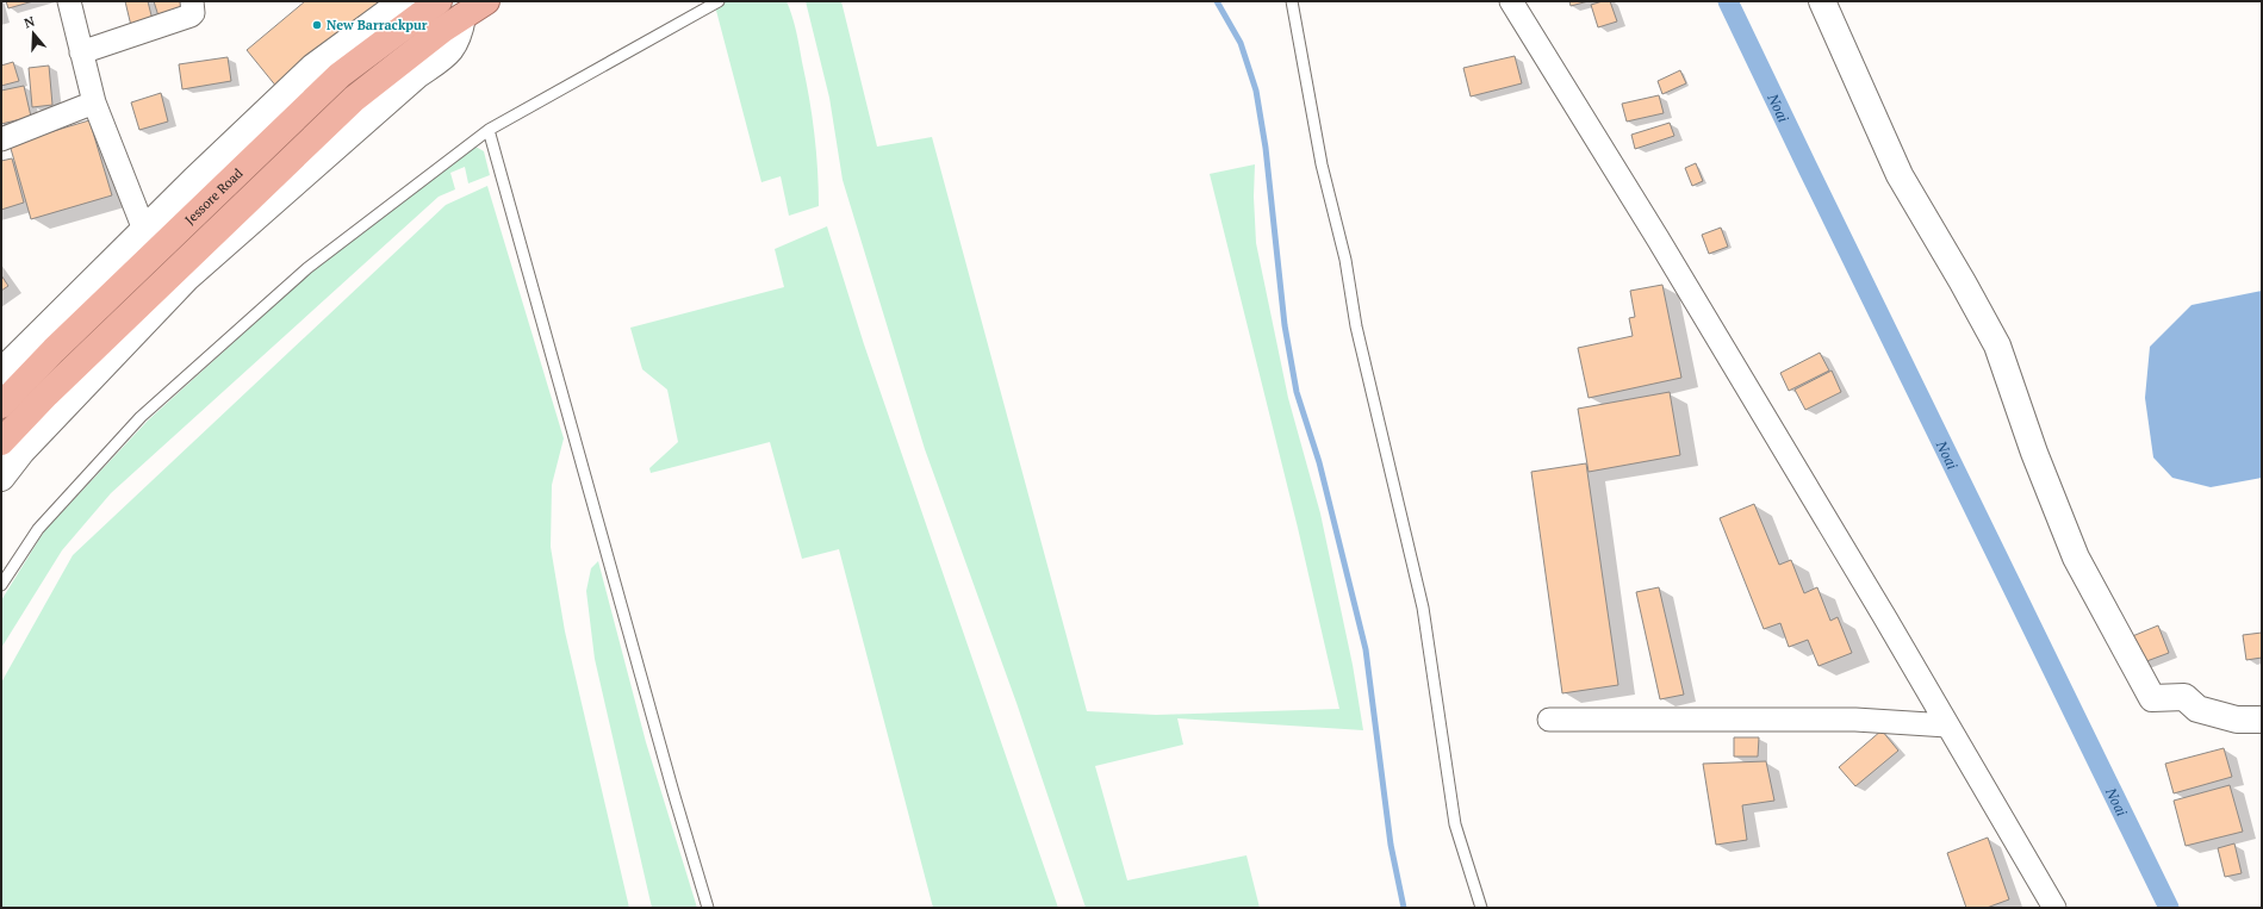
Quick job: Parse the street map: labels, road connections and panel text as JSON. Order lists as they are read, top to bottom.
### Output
{
  "streets": {
    "highway": ["Jessore Road"]
  },
  "water": ["Noai"],
  "places": ["New Barrackpur"],
  "north": "top"
}
